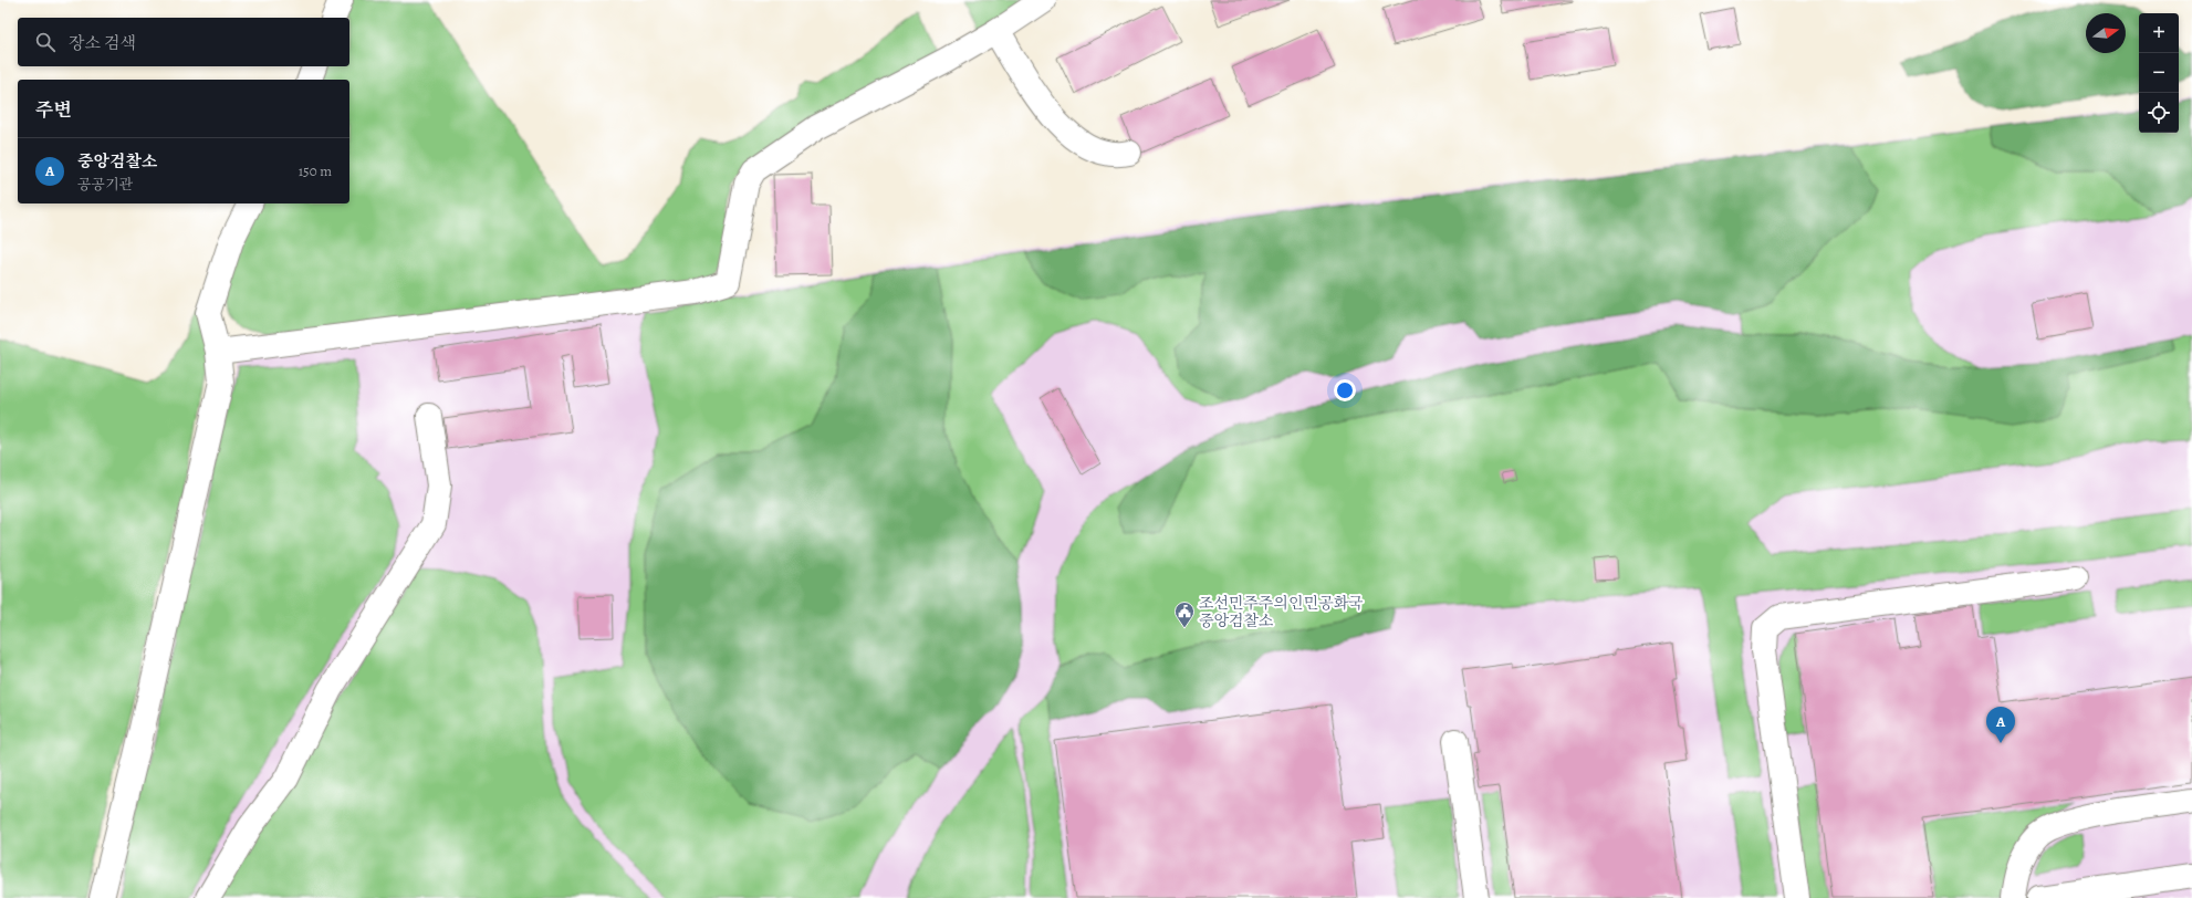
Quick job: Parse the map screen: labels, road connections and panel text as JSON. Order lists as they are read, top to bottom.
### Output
{
  "places": {
    "public building": ["조선민주주의인민공화국 중앙검찰소"]
  },
  "north": "right",
  "page": {
    "map_buttons": ["+", "−"],
    "search": "장소 검색",
    "heading": "주변",
    "list": [
      {
        "mark": "A",
        "name": "중앙검찰소",
        "note": "공공기관",
        "value": "150 m"
      }
    ],
    "pins": "A"
  }
}
